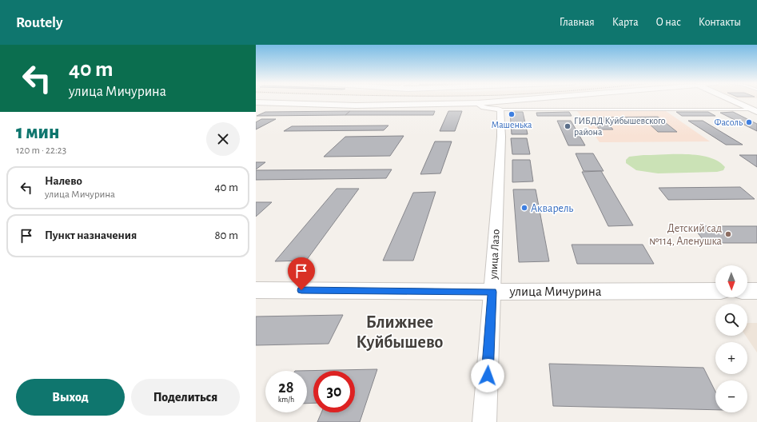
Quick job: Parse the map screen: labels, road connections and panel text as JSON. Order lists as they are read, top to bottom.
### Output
{
  "streets": {
    "street": ["улица Лазо", "улица Мичурина"]
  },
  "crossings": [
    ["улица Лазо", "улица Мичурина"]
  ],
  "districts": ["Ближнее Куйбышево"],
  "places": [
    "Машенька",
    "Фасоль",
    "ГИБДД Куйбышевского района",
    "Акварель",
    "Детский сад №114, Аленушка"
  ],
  "north": "bottom",
  "page": {
    "header": "Routely",
    "nav": [
      "Главная",
      "Карта",
      "О нас",
      "Контакты"
    ],
    "turn": ["40 m", "улица Мичурина"],
    "heading": ["1 мин", "120 m · 22:23"],
    "list": [
      {
        "name": "Налево",
        "note": "улица Мичурина",
        "value": "40 m"
      },
      {
        "name": "Пункт назначения",
        "value": "80 m"
      }
    ],
    "map_buttons": ["+", "−"],
    "speed": "28 km/h",
    "limit": "30",
    "buttons": ["Выход", "Поделиться"]
  }
}
